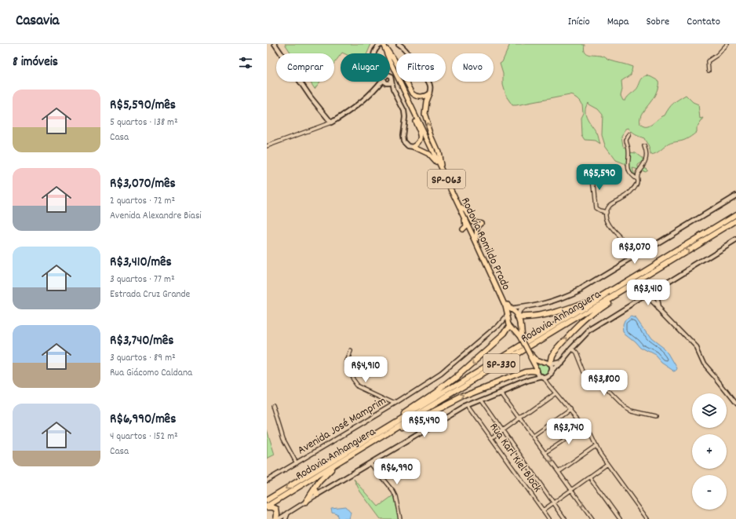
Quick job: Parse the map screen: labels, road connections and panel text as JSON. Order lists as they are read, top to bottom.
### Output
{
  "streets": {
    "highway": ["Rodovia Anhanguera", "SP-330"],
    "main road": ["SP-063", "Rodovia Romildo Prado"],
    "street": ["Avenida José Mamprim", "Rua Karl Kiel Block"]
  },
  "crossings": [
    ["SP-063", "Rodovia Romildo Prado"],
    ["SP-063", "Avenida José Mamprim"],
    ["Rodovia Romildo Prado", "Avenida José Mamprim"]
  ],
  "page": {
    "header": "Casavia",
    "nav": [
      "Início",
      "Mapa",
      "Sobre",
      "Contato"
    ],
    "heading": "8 imóveis",
    "chip": [
      "Comprar",
      "Alugar",
      "Filtros",
      "Novo"
    ],
    "list": [
      {
        "name": "R$5,590/mês",
        "note": "5 quartos · 138 m² · Casa"
      },
      {
        "name": "R$3,070/mês",
        "note": "2 quartos · 72 m² · Avenida Alexandre Biasi"
      },
      {
        "name": "R$3,410/mês",
        "note": "3 quartos · 77 m² · Estrada Cruz Grande"
      },
      {
        "name": "R$3,740/mês",
        "note": "3 quartos · 89 m² · Rua Giácomo Caldana"
      },
      {
        "name": "R$6,990/mês",
        "note": "4 quartos · 152 m² · Casa"
      }
    ],
    "price": [
      "R$5,590",
      "R$3,070",
      "R$3,410",
      "R$4,910",
      "R$3,800",
      "R$5,490",
      "R$3,740",
      "R$6,990"
    ],
    "map_buttons": ["+", "−"]
  }
}
